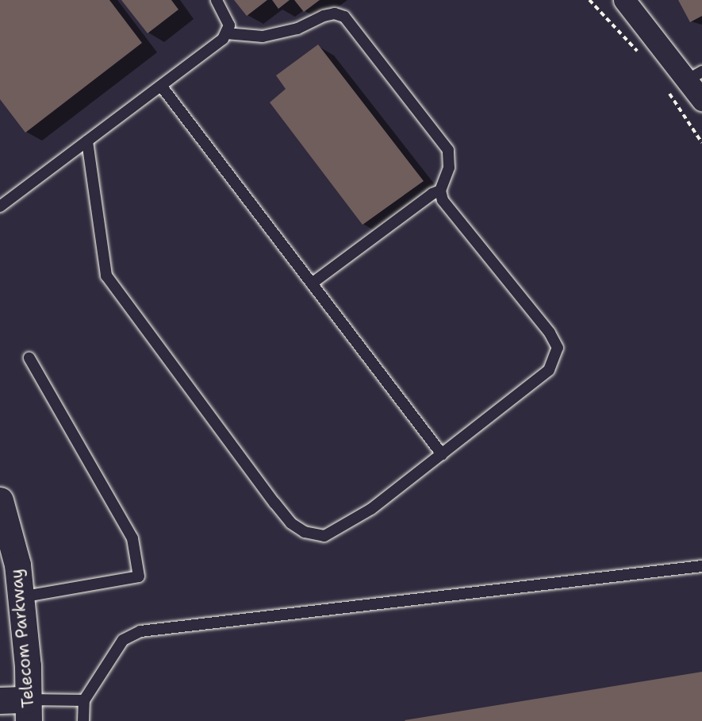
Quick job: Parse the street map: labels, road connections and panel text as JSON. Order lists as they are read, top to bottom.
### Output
{
  "streets": {
    "street": ["Telecom Parkway"]
  }
}
